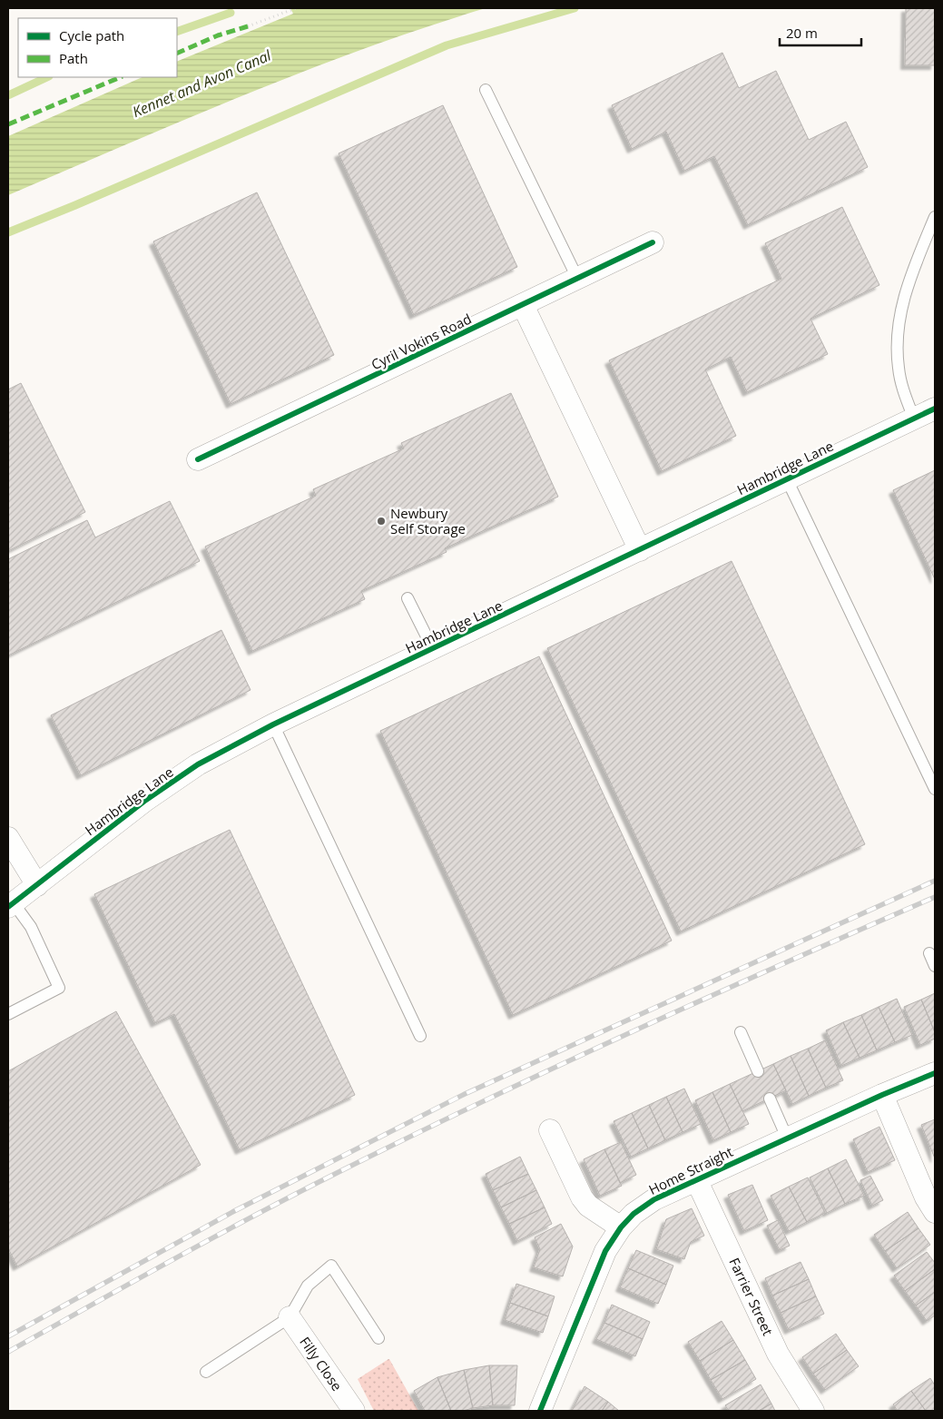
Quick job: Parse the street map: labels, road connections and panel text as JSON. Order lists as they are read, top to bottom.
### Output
{
  "streets": {
    "street": [
      "Cyril Vokins Road",
      "Hambridge Lane",
      "Home Straight",
      "Farrier Street",
      "Filly Close"
    ]
  },
  "crossings": [
    ["Home Straight", "Farrier Street"]
  ],
  "water": ["Kennet and Avon Canal"],
  "places": ["Newbury Self Storage"],
  "legend": ["Cycle path", "Path"],
  "scale_bar": "20 m"
}
